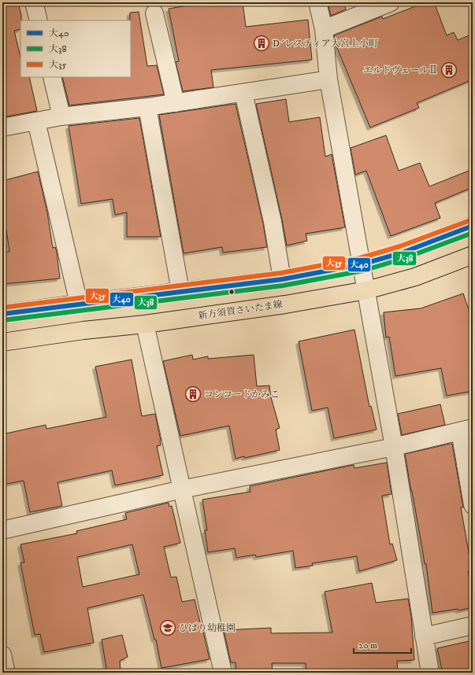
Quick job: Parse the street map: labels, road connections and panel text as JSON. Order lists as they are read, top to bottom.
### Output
{
  "streets": {
    "main road": ["新方須賀さいたま線"]
  },
  "places": {
    "building": ["D´レスティア大宮上小町", "エルドヴェールⅡ", "コンコードかみこ"],
    "school or university": ["ひばり幼稚園"]
  },
  "lines": ["transit line 大35", "transit line 大40", "transit line 大38"],
  "legend": ["大40", "大38", "大35"],
  "scale_bar": "20 m"
}
